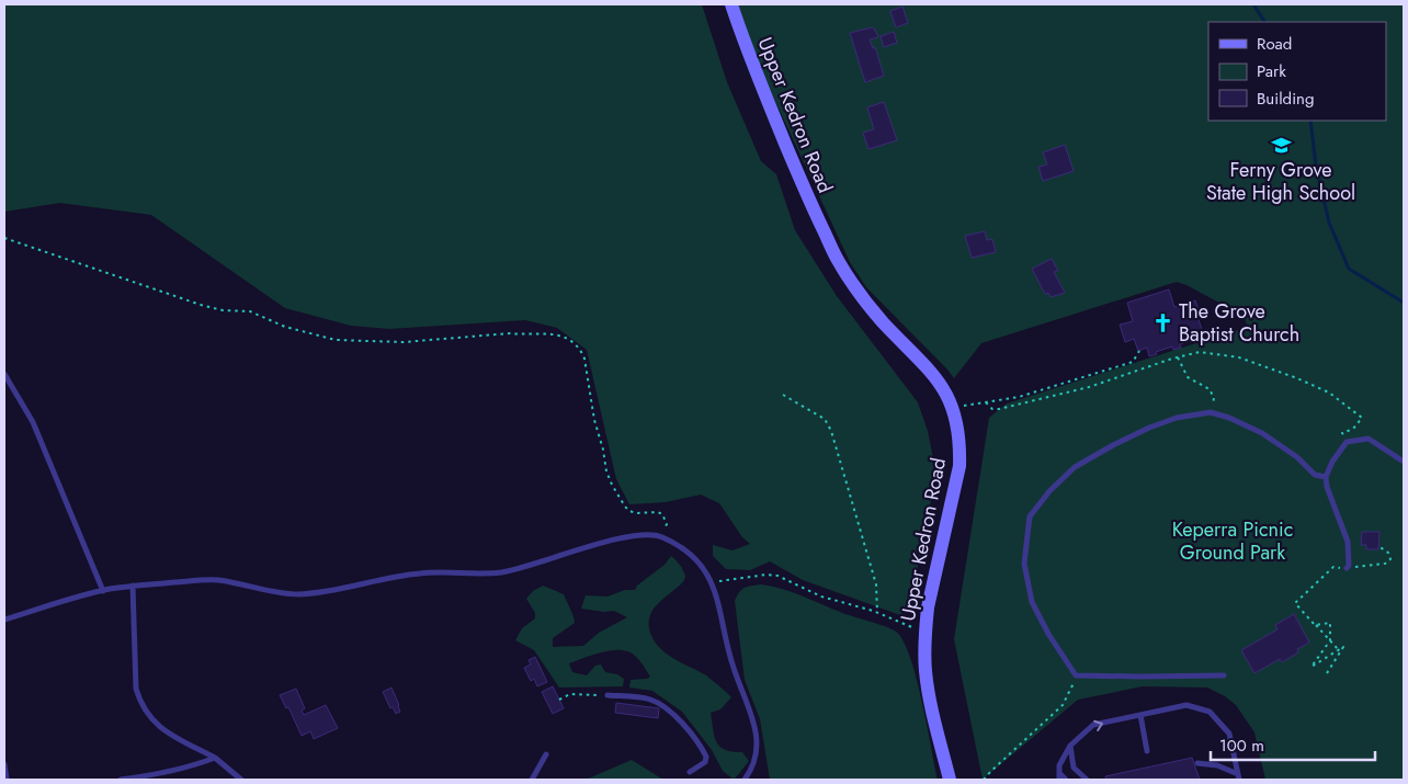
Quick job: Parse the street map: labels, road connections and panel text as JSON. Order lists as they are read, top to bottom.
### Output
{
  "streets": {
    "main road": ["Upper Kedron Road"]
  },
  "parks": ["Keperra Picnic Ground Park"],
  "places": {
    "school or university": ["Ferny Grove State High School"],
    "church": ["The Grove Baptist Church"]
  },
  "legend": ["Road", "Park", "Building"],
  "scale_bar": "100 m"
}
